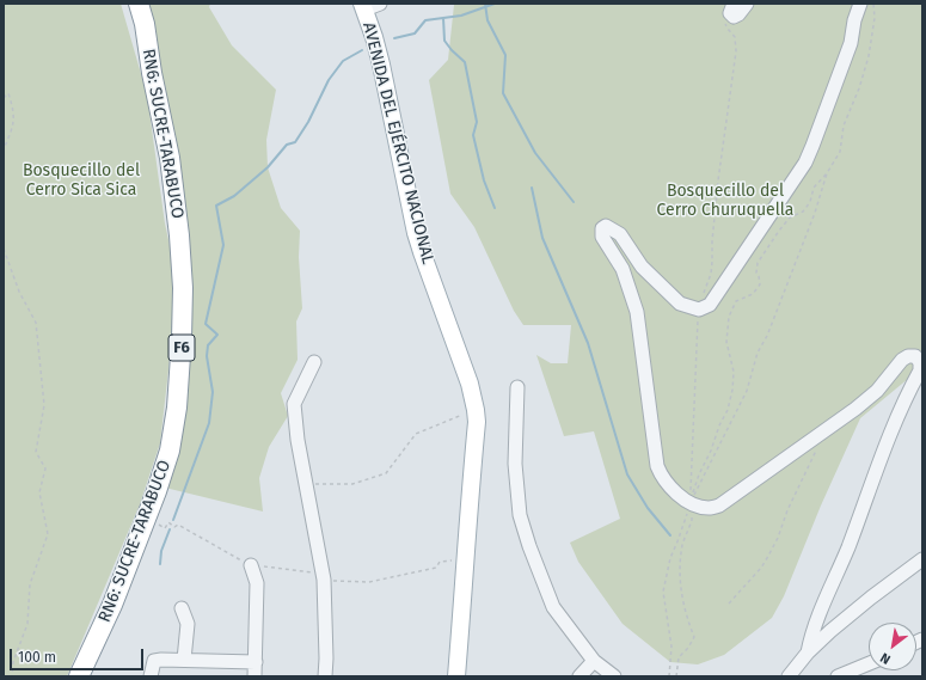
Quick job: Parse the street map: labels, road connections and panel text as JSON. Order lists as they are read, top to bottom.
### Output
{
  "streets": {
    "highway": ["RN6: SUCRE-TARABUCO", "F6"],
    "main road": ["AVENIDA DEL EJÉRCITO NACIONAL"]
  },
  "parks": ["Bosquecillo del Cerro Sica Sica", "Bosquecillo del Cerro Churuquella"],
  "scale_bar": "100 m",
  "north": "bottom left"
}
